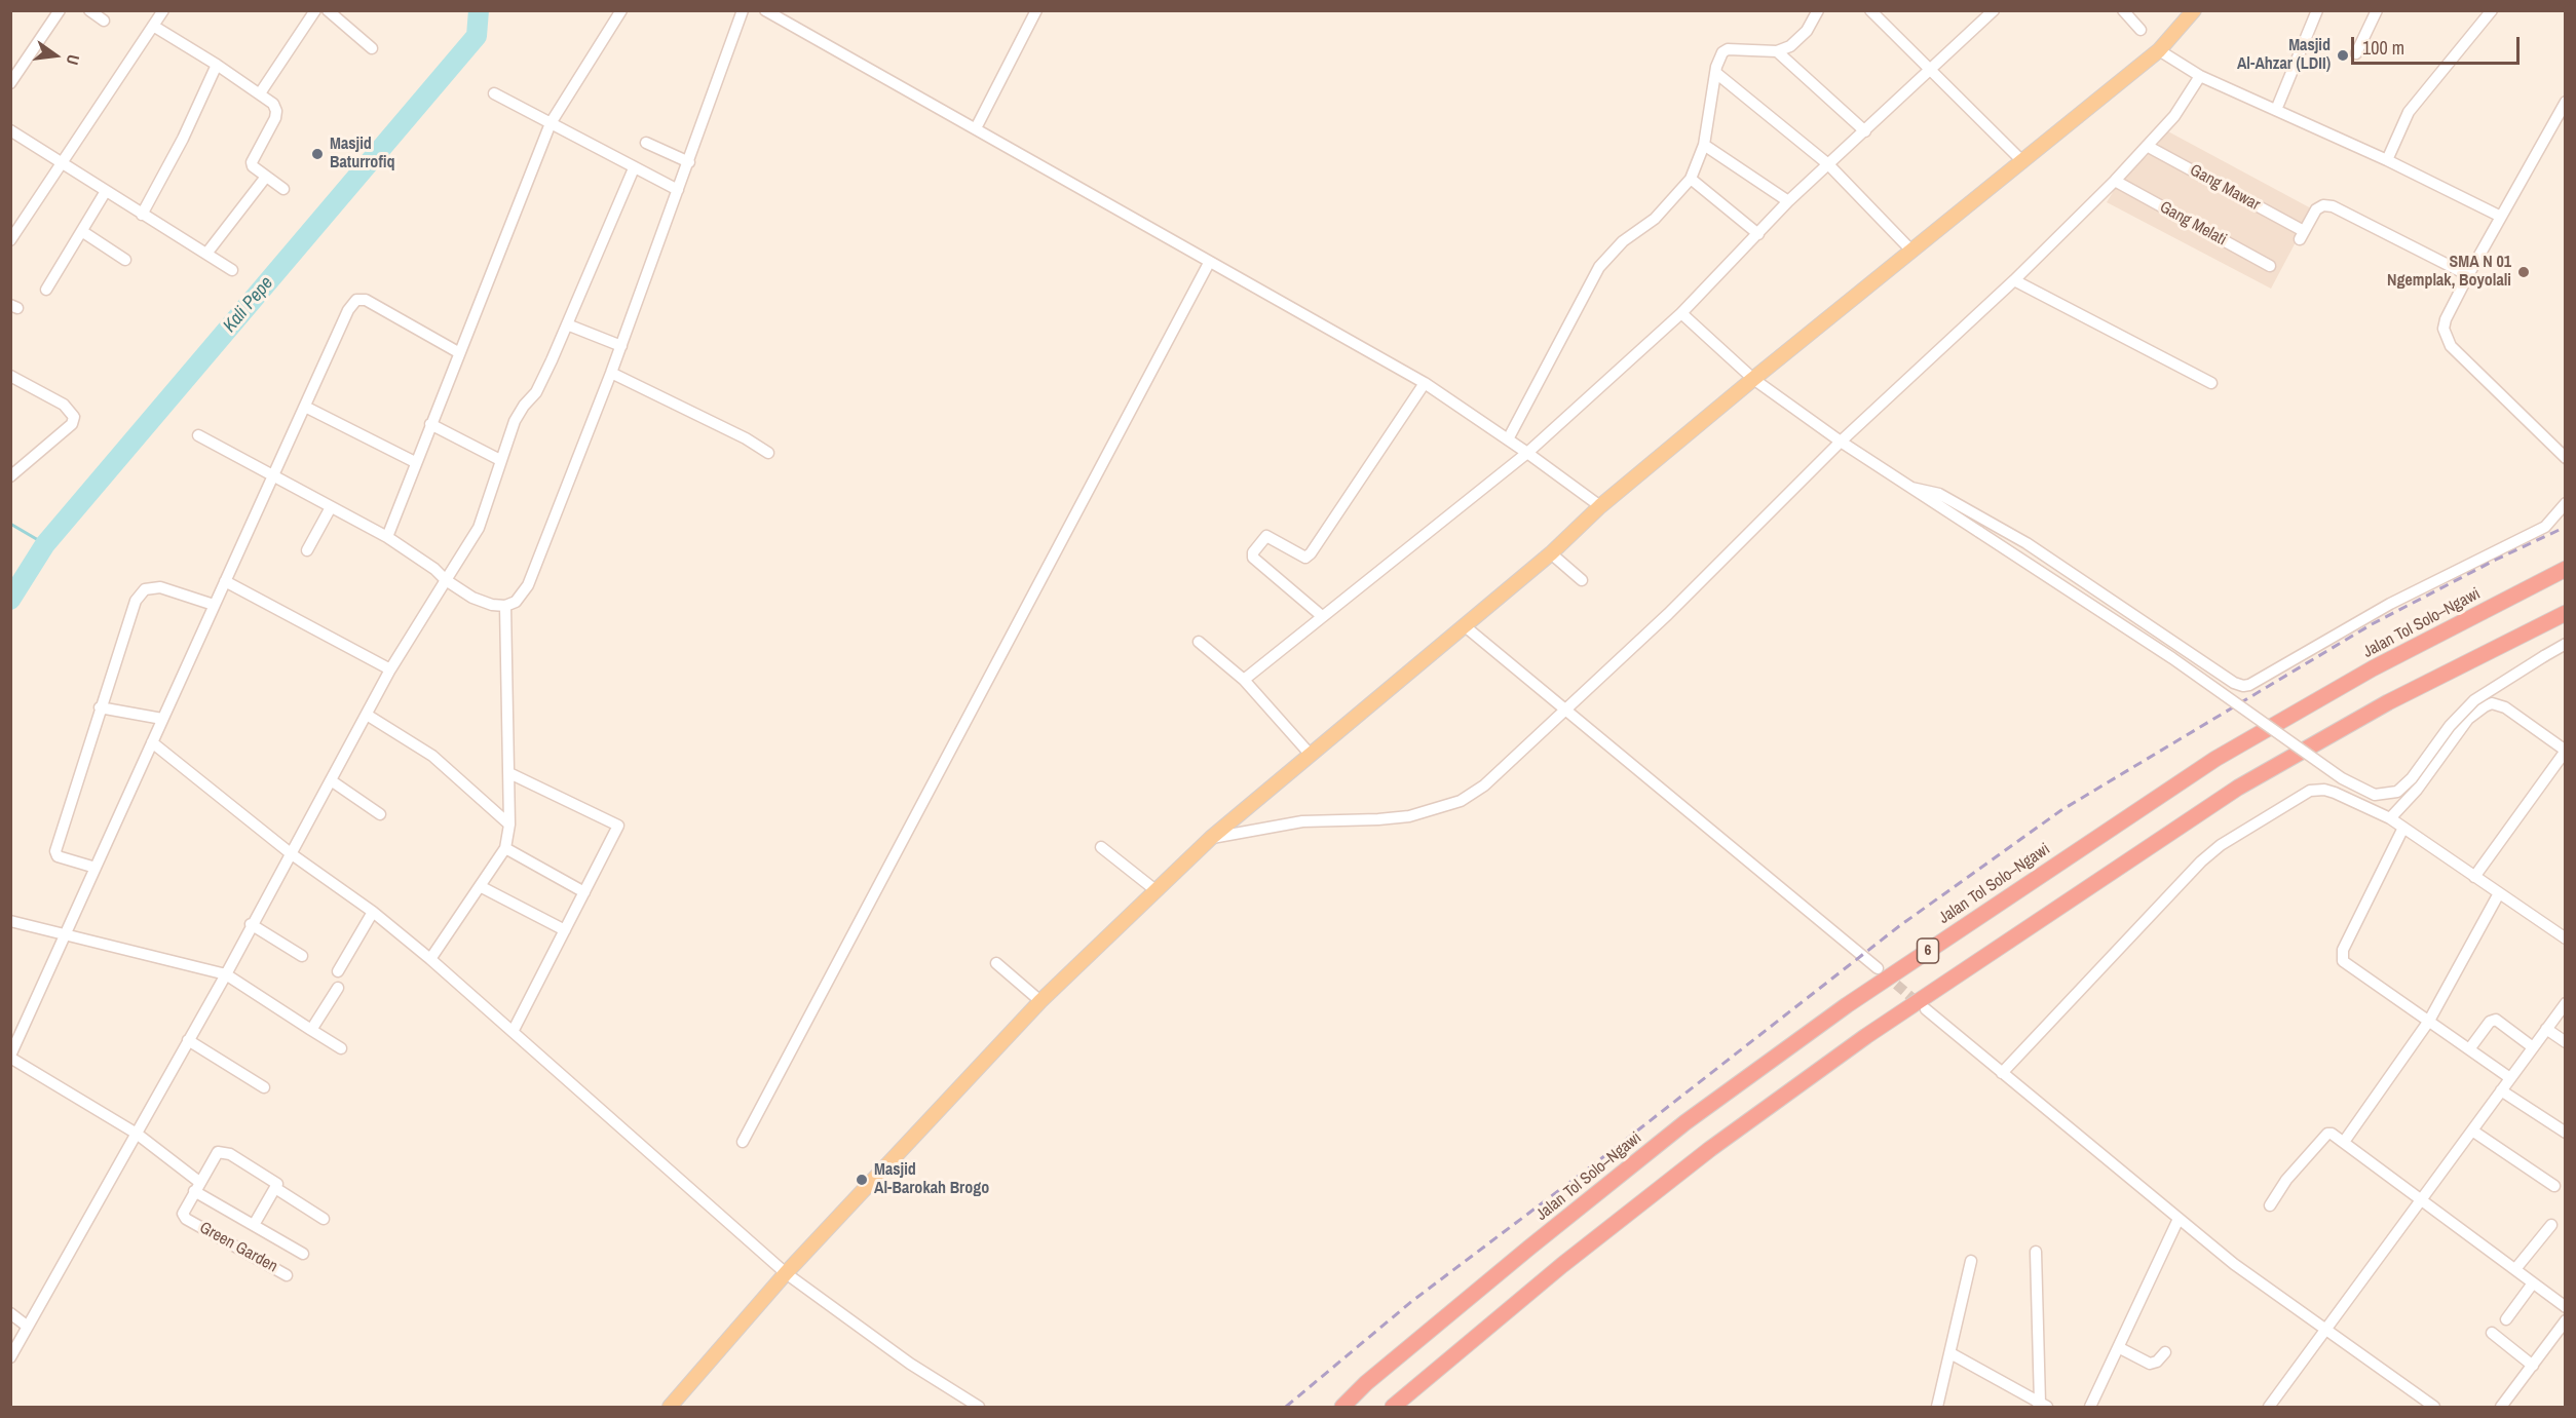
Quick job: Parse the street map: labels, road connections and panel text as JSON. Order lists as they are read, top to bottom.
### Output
{
  "streets": {
    "highway": ["Jalan Tol Solo–Ngawi", "6"],
    "street": ["Gang Mawar", "Gang Melati", "Green Garden"]
  },
  "water": ["Kali Pepe"],
  "places": [
    "Masjid Al-Ahzar (LDII)",
    "Masjid Baturrofiq",
    "SMA N 01 Ngemplak, Boyolali",
    "Masjid Al-Barokah Brogo"
  ],
  "scale_bar": "100 m",
  "north": "right"
}
